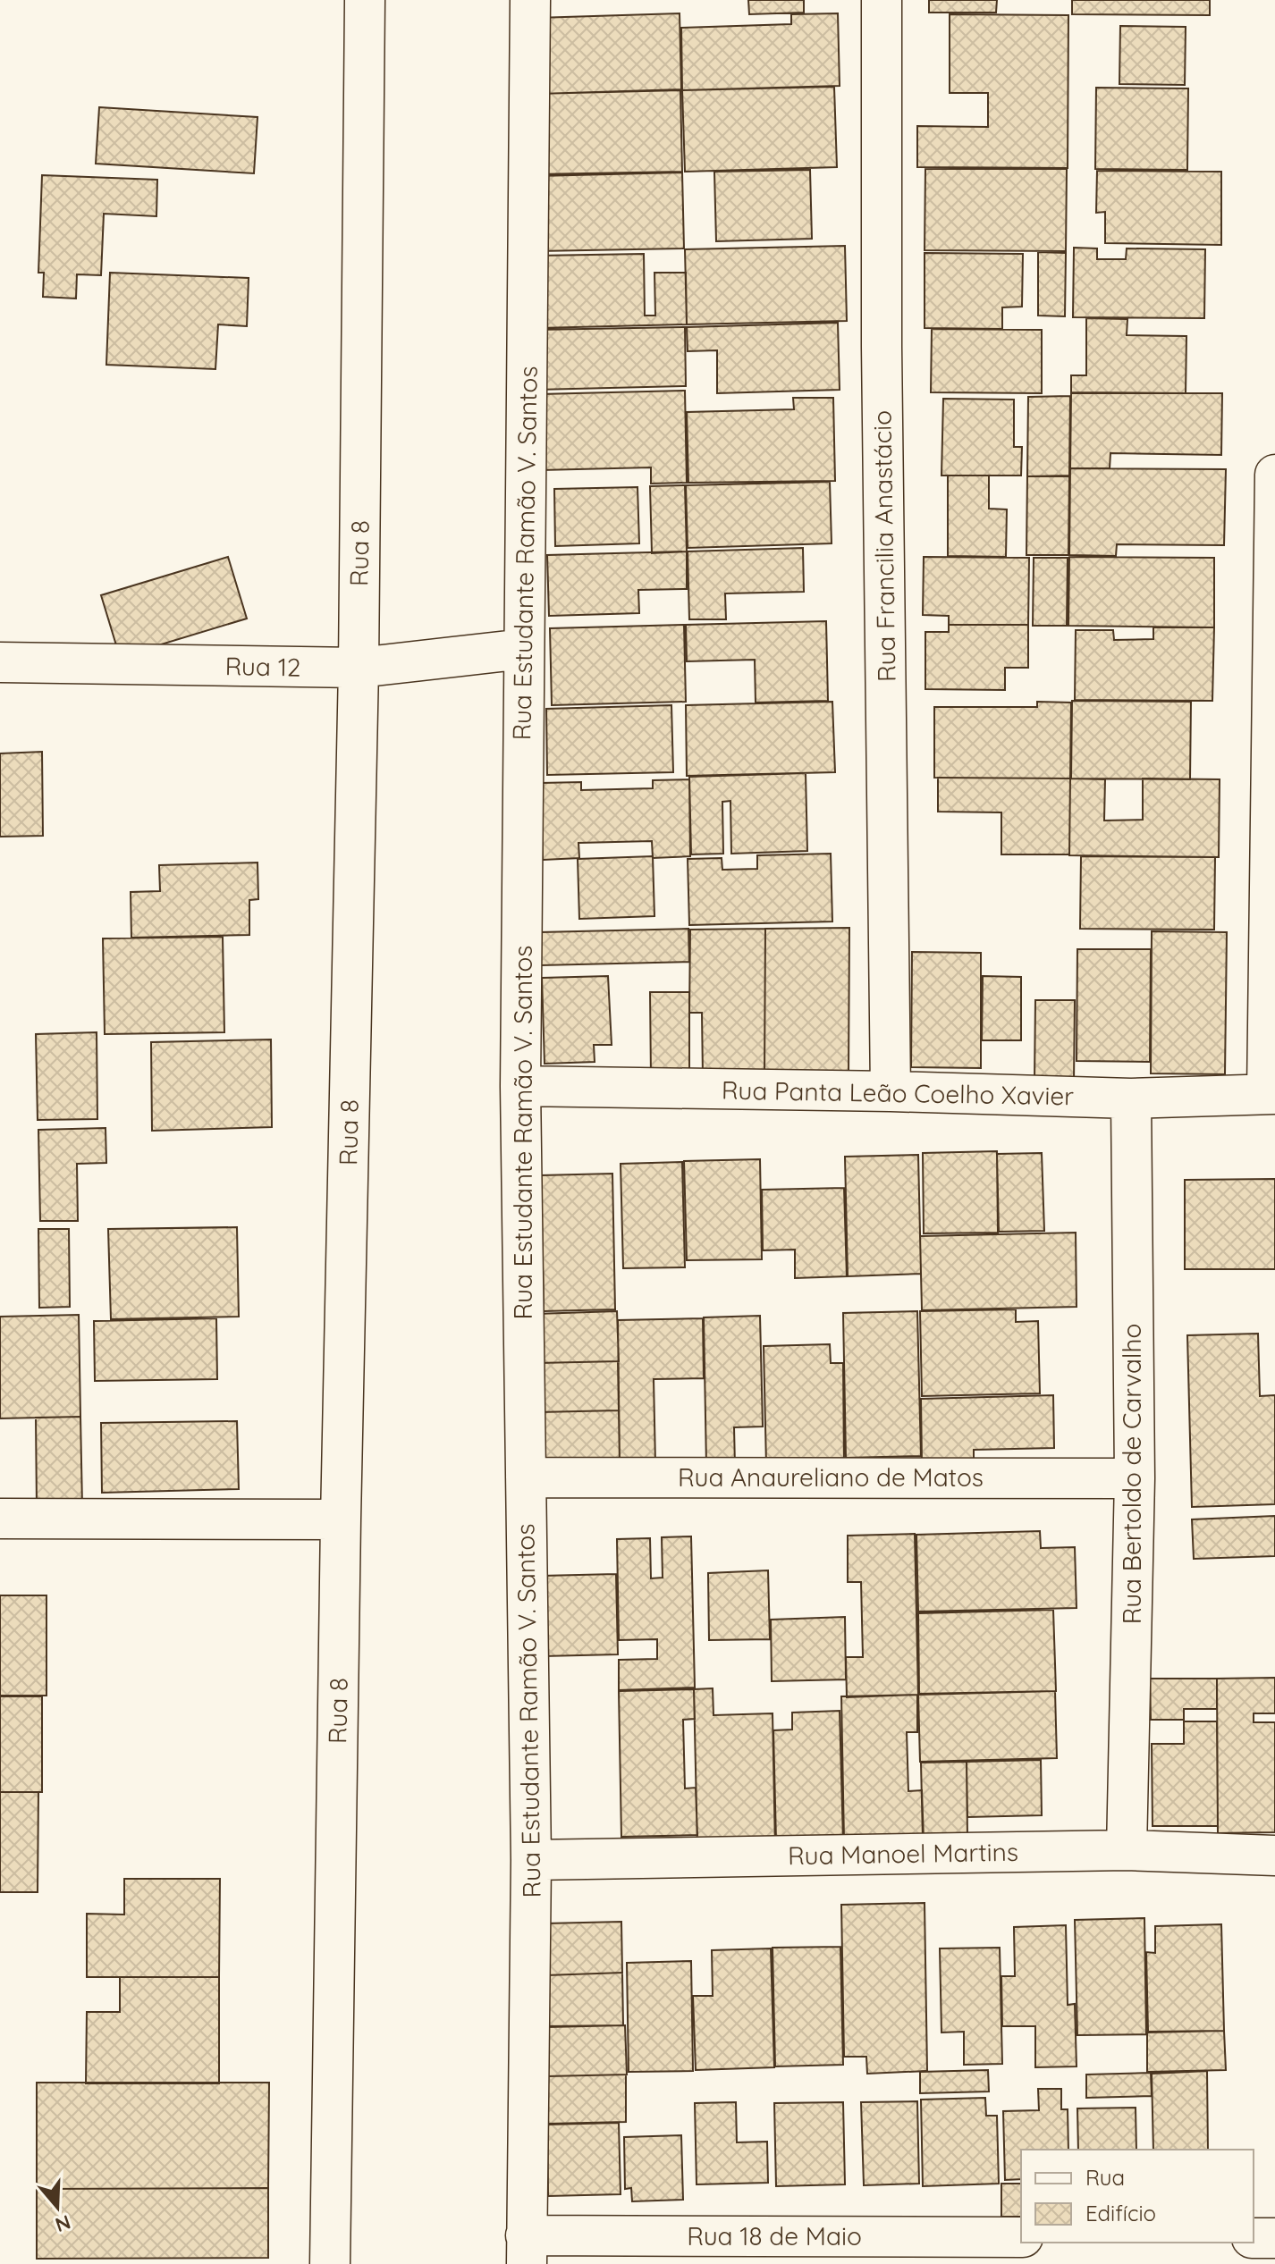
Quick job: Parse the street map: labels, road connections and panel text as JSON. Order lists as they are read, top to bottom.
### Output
{
  "streets": {
    "street": [
      "Rua Francilia Anastácio",
      "Rua 8",
      "Rua Estudante Ramão V. Santos",
      "Rua 12",
      "Rua Panta Leão Coelho Xavier",
      "Rua Bertoldo de Carvalho",
      "Rua Anaureliano de Matos",
      "Rua Manoel Martins",
      "Rua 18 de Maio"
    ]
  },
  "crossings": [
    ["Rua Francilia Anastácio", "Rua Panta Leão Coelho Xavier"],
    ["Rua 8", "Rua 12"],
    ["Rua Estudante Ramão V. Santos", "Rua 12"],
    ["Rua Estudante Ramão V. Santos", "Rua Panta Leão Coelho Xavier"],
    ["Rua Estudante Ramão V. Santos", "Rua Anaureliano de Matos"],
    ["Rua Estudante Ramão V. Santos", "Rua Manoel Martins"],
    ["Rua Estudante Ramão V. Santos", "Rua 18 de Maio"],
    ["Rua Panta Leão Coelho Xavier", "Rua Bertoldo de Carvalho"],
    ["Rua Bertoldo de Carvalho", "Rua Anaureliano de Matos"],
    ["Rua Bertoldo de Carvalho", "Rua Manoel Martins"]
  ],
  "legend": ["Rua", "Edifício"],
  "north": "bottom"
}
